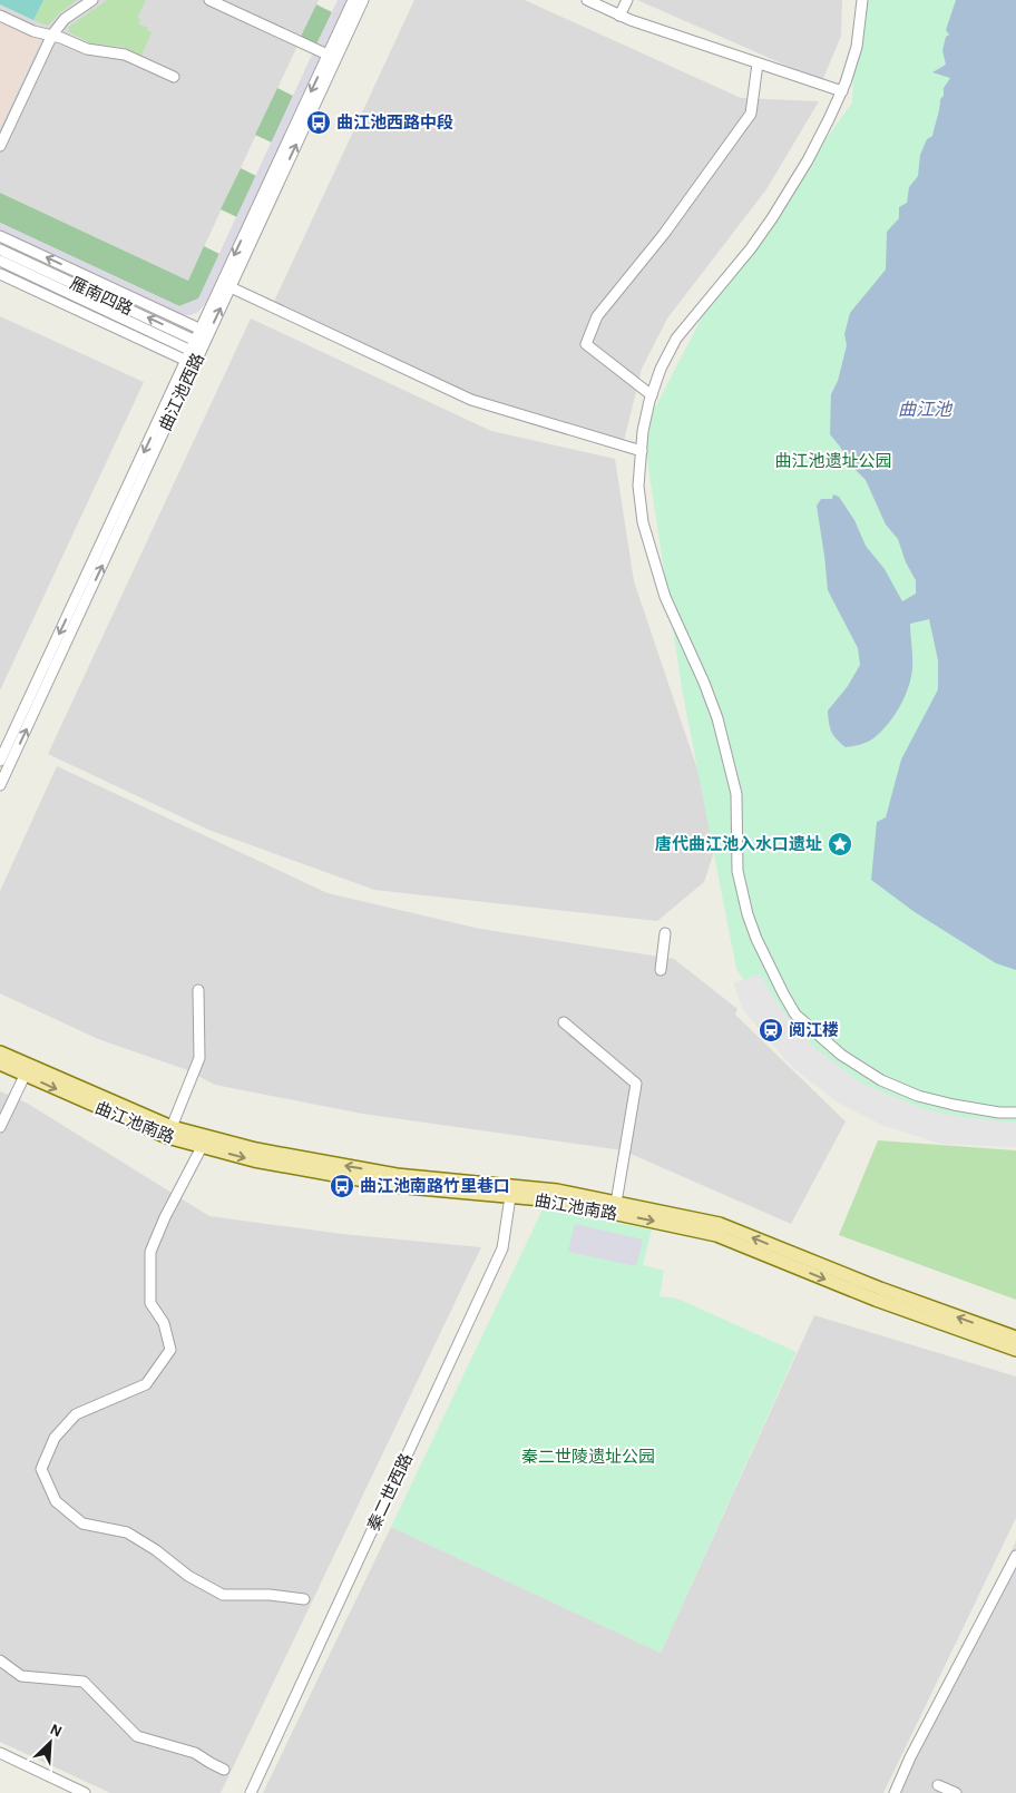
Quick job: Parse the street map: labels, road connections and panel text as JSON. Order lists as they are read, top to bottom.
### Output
{
  "streets": {
    "main road": ["曲江池南路"],
    "street": ["雁南四路", "曲江池西路", "秦二世西路"]
  },
  "crossings": [
    ["雁南四路", "曲江池西路"],
    ["曲江池南路", "秦二世西路"]
  ],
  "water": ["曲江池"],
  "parks": ["曲江池遗址公园", "秦二世陵遗址公园"],
  "places": {
    "bus stop": ["曲江池西路中段", "曲江池南路竹里巷口"],
    "place": ["唐代曲江池入水口遗址"],
    "station": ["阅江楼"]
  },
  "north": "top right"
}
